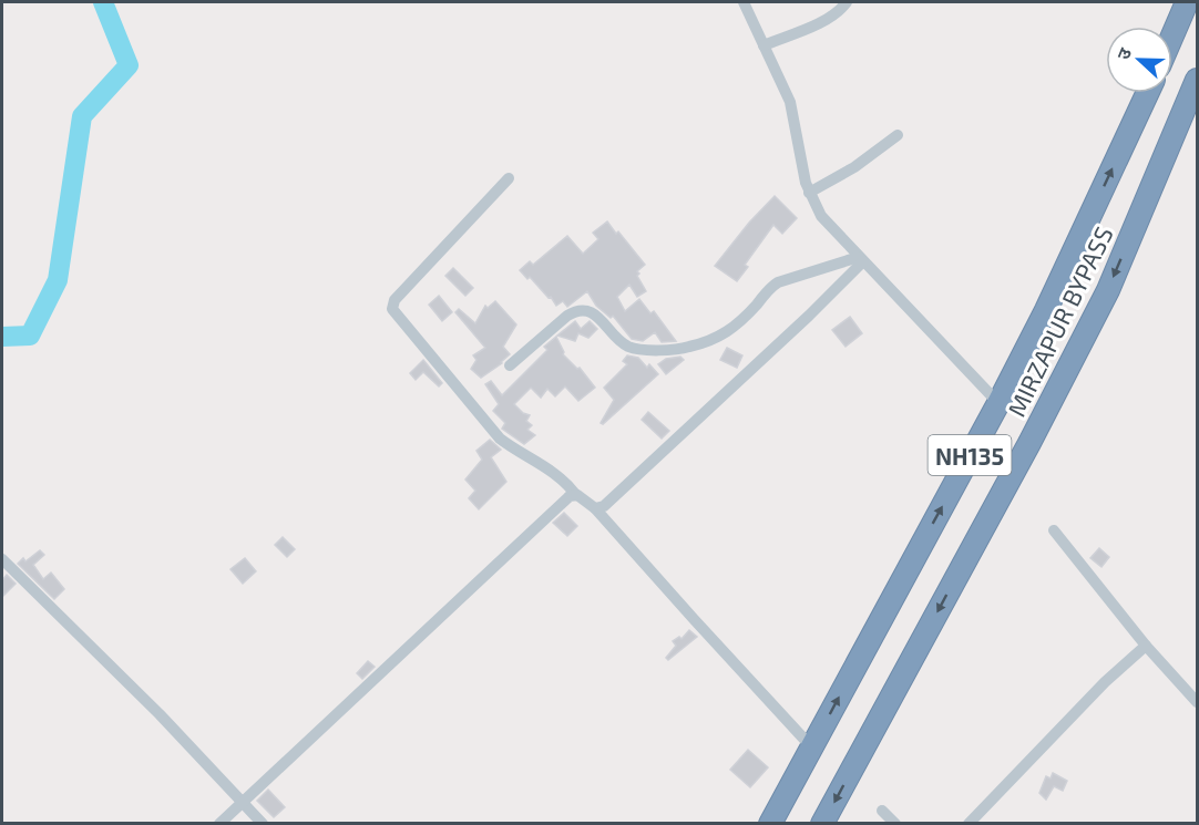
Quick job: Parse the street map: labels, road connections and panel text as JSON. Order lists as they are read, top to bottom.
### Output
{
  "streets": {
    "highway": ["MIRZAPUR BYPASS", "NH135"]
  },
  "north": "left"
}
